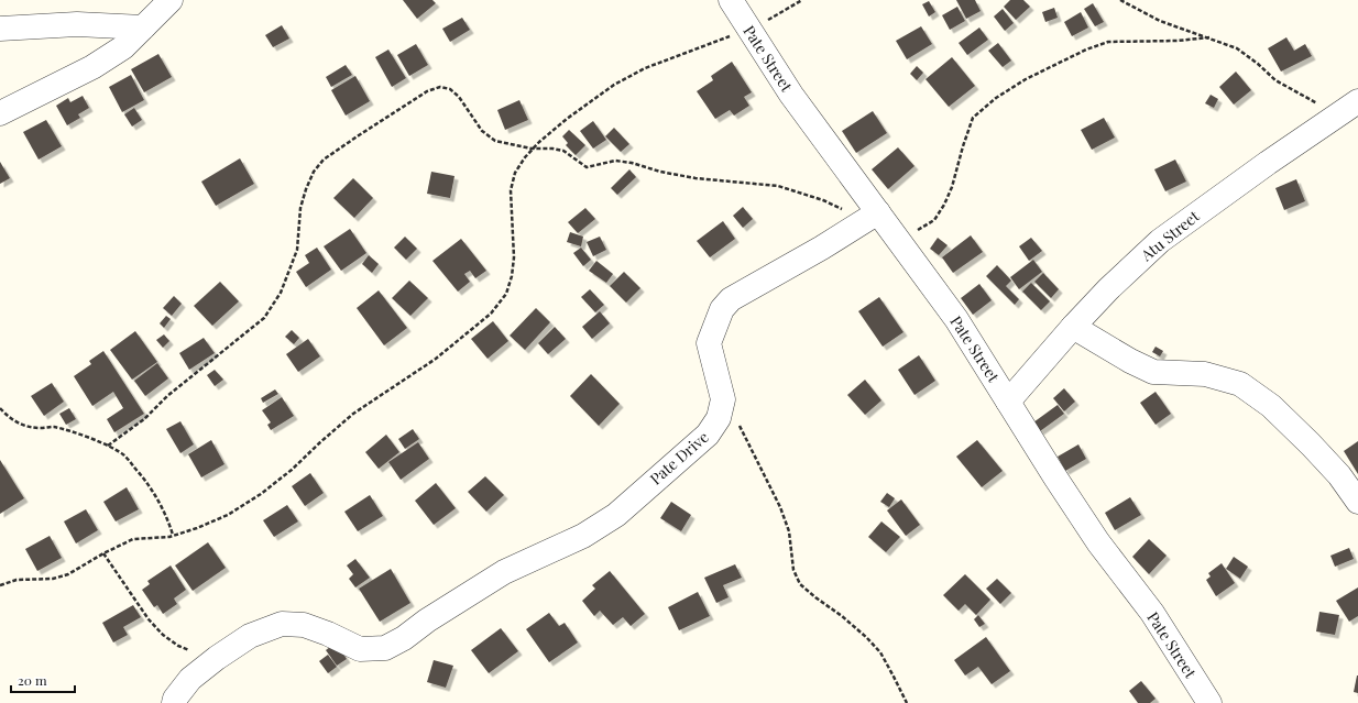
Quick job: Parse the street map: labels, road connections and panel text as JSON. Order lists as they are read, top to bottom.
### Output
{
  "streets": {
    "street": ["Pate Street", "Atu Street", "Pate Drive"]
  },
  "crossings": [
    ["Pate Street", "Atu Street"]
  ],
  "scale_bar": "20 m"
}
